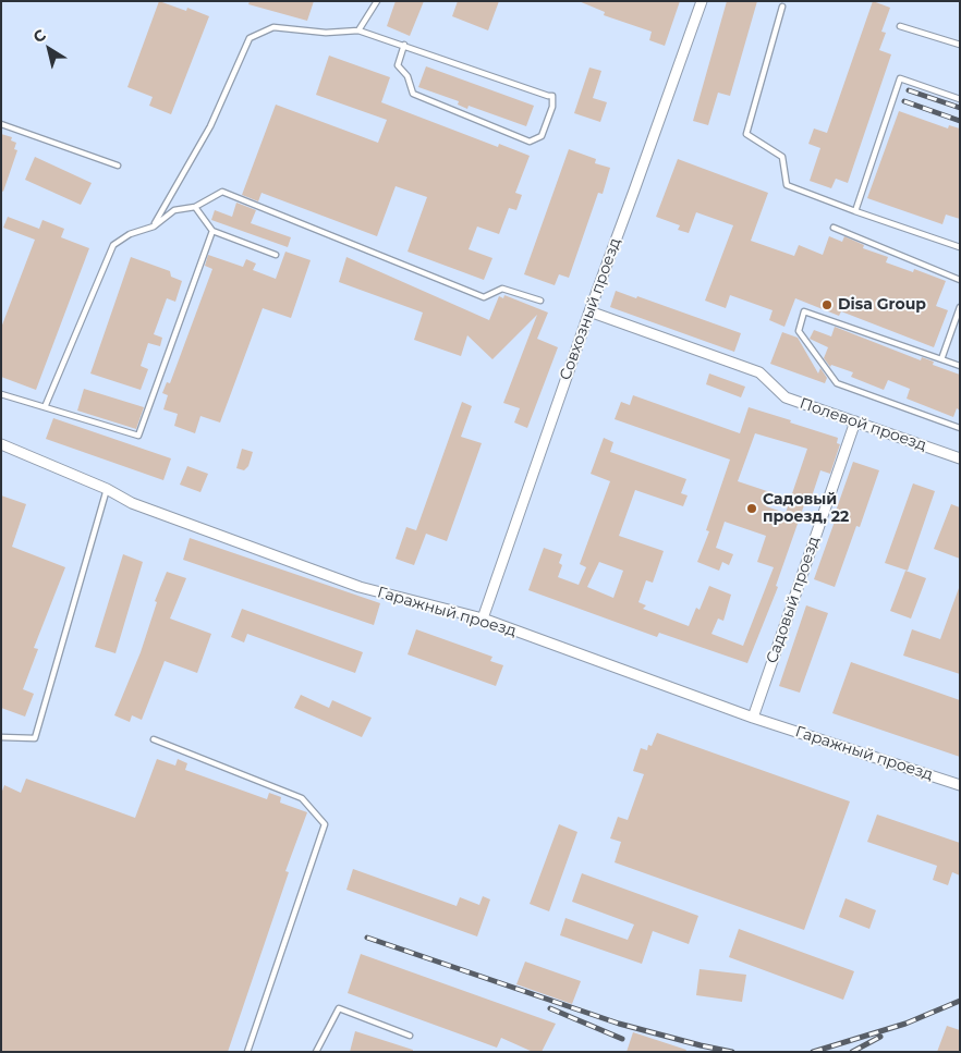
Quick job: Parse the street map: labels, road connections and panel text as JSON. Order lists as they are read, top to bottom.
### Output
{
  "streets": {
    "street": [
      "Совхозный проезд",
      "Полевой проезд",
      "Садовый проезд",
      "Гаражный проезд"
    ]
  },
  "crossings": [
    ["Совхозный проезд", "Полевой проезд"],
    ["Совхозный проезд", "Гаражный проезд"],
    ["Полевой проезд", "Садовый проезд"],
    ["Садовый проезд", "Гаражный проезд"]
  ],
  "places": ["Disa Group", "Садовый проезд, 22"],
  "north": "top left"
}
